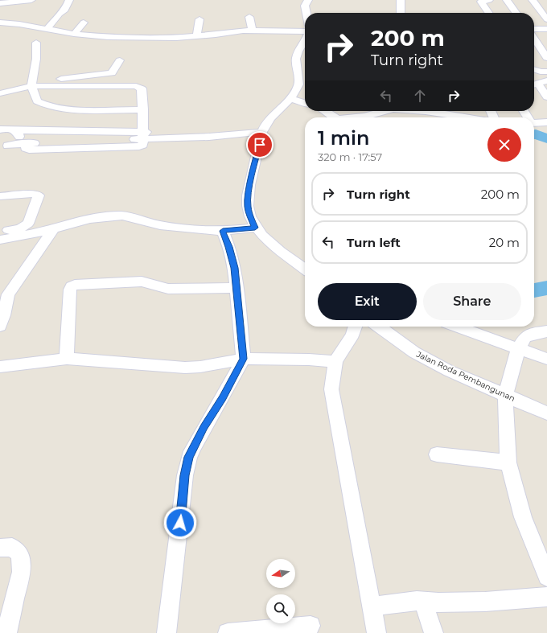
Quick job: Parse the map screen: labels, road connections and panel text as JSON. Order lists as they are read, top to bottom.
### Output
{
  "streets": {
    "street": ["Jalan Roda Pembangunan"]
  },
  "north": "left",
  "page": {
    "turn": ["200 m", "Turn right"],
    "heading": ["1 min", "320 m · 17:57"],
    "list": [
      {
        "name": "Turn right",
        "value": "200 m"
      },
      {
        "name": "Turn left",
        "value": "20 m"
      }
    ],
    "buttons": ["Exit", "Share"]
  }
}
